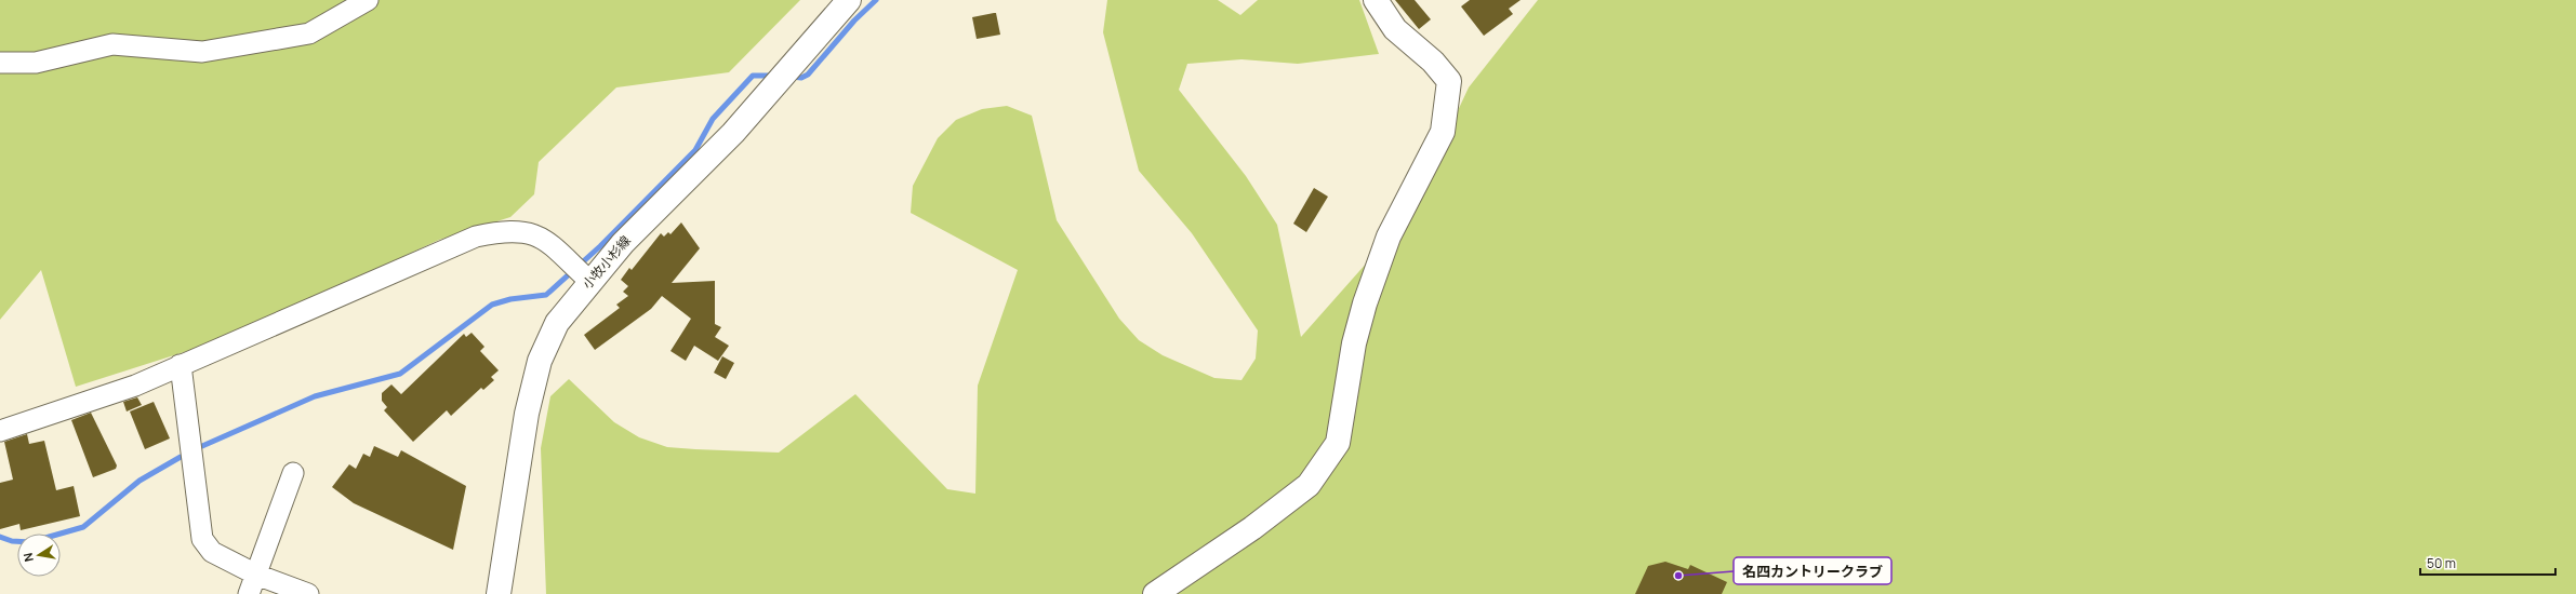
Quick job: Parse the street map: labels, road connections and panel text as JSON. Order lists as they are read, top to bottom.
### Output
{
  "streets": {
    "street": ["小牧小杉線"]
  },
  "places": ["名四カントリークラブ"],
  "scale_bar": "50 m",
  "north": "left"
}
